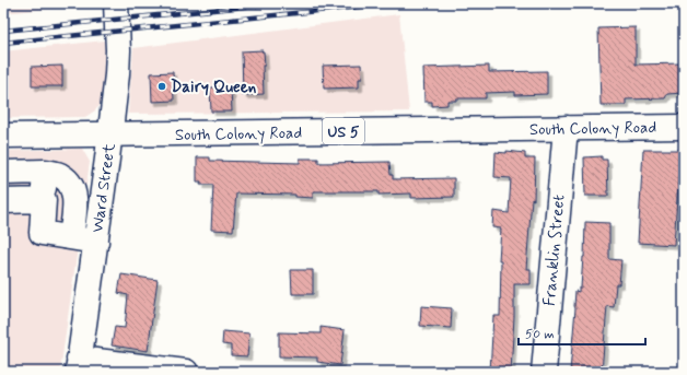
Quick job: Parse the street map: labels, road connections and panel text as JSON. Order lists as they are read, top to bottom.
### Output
{
  "streets": {
    "street": [
      "South Colony Road",
      "US 5",
      "Ward Street",
      "Franklin Street"
    ]
  },
  "crossings": [
    ["South Colony Road", "Ward Street"],
    ["South Colony Road", "Franklin Street"]
  ],
  "places": ["Dairy Queen"],
  "scale_bar": "50 m"
}
